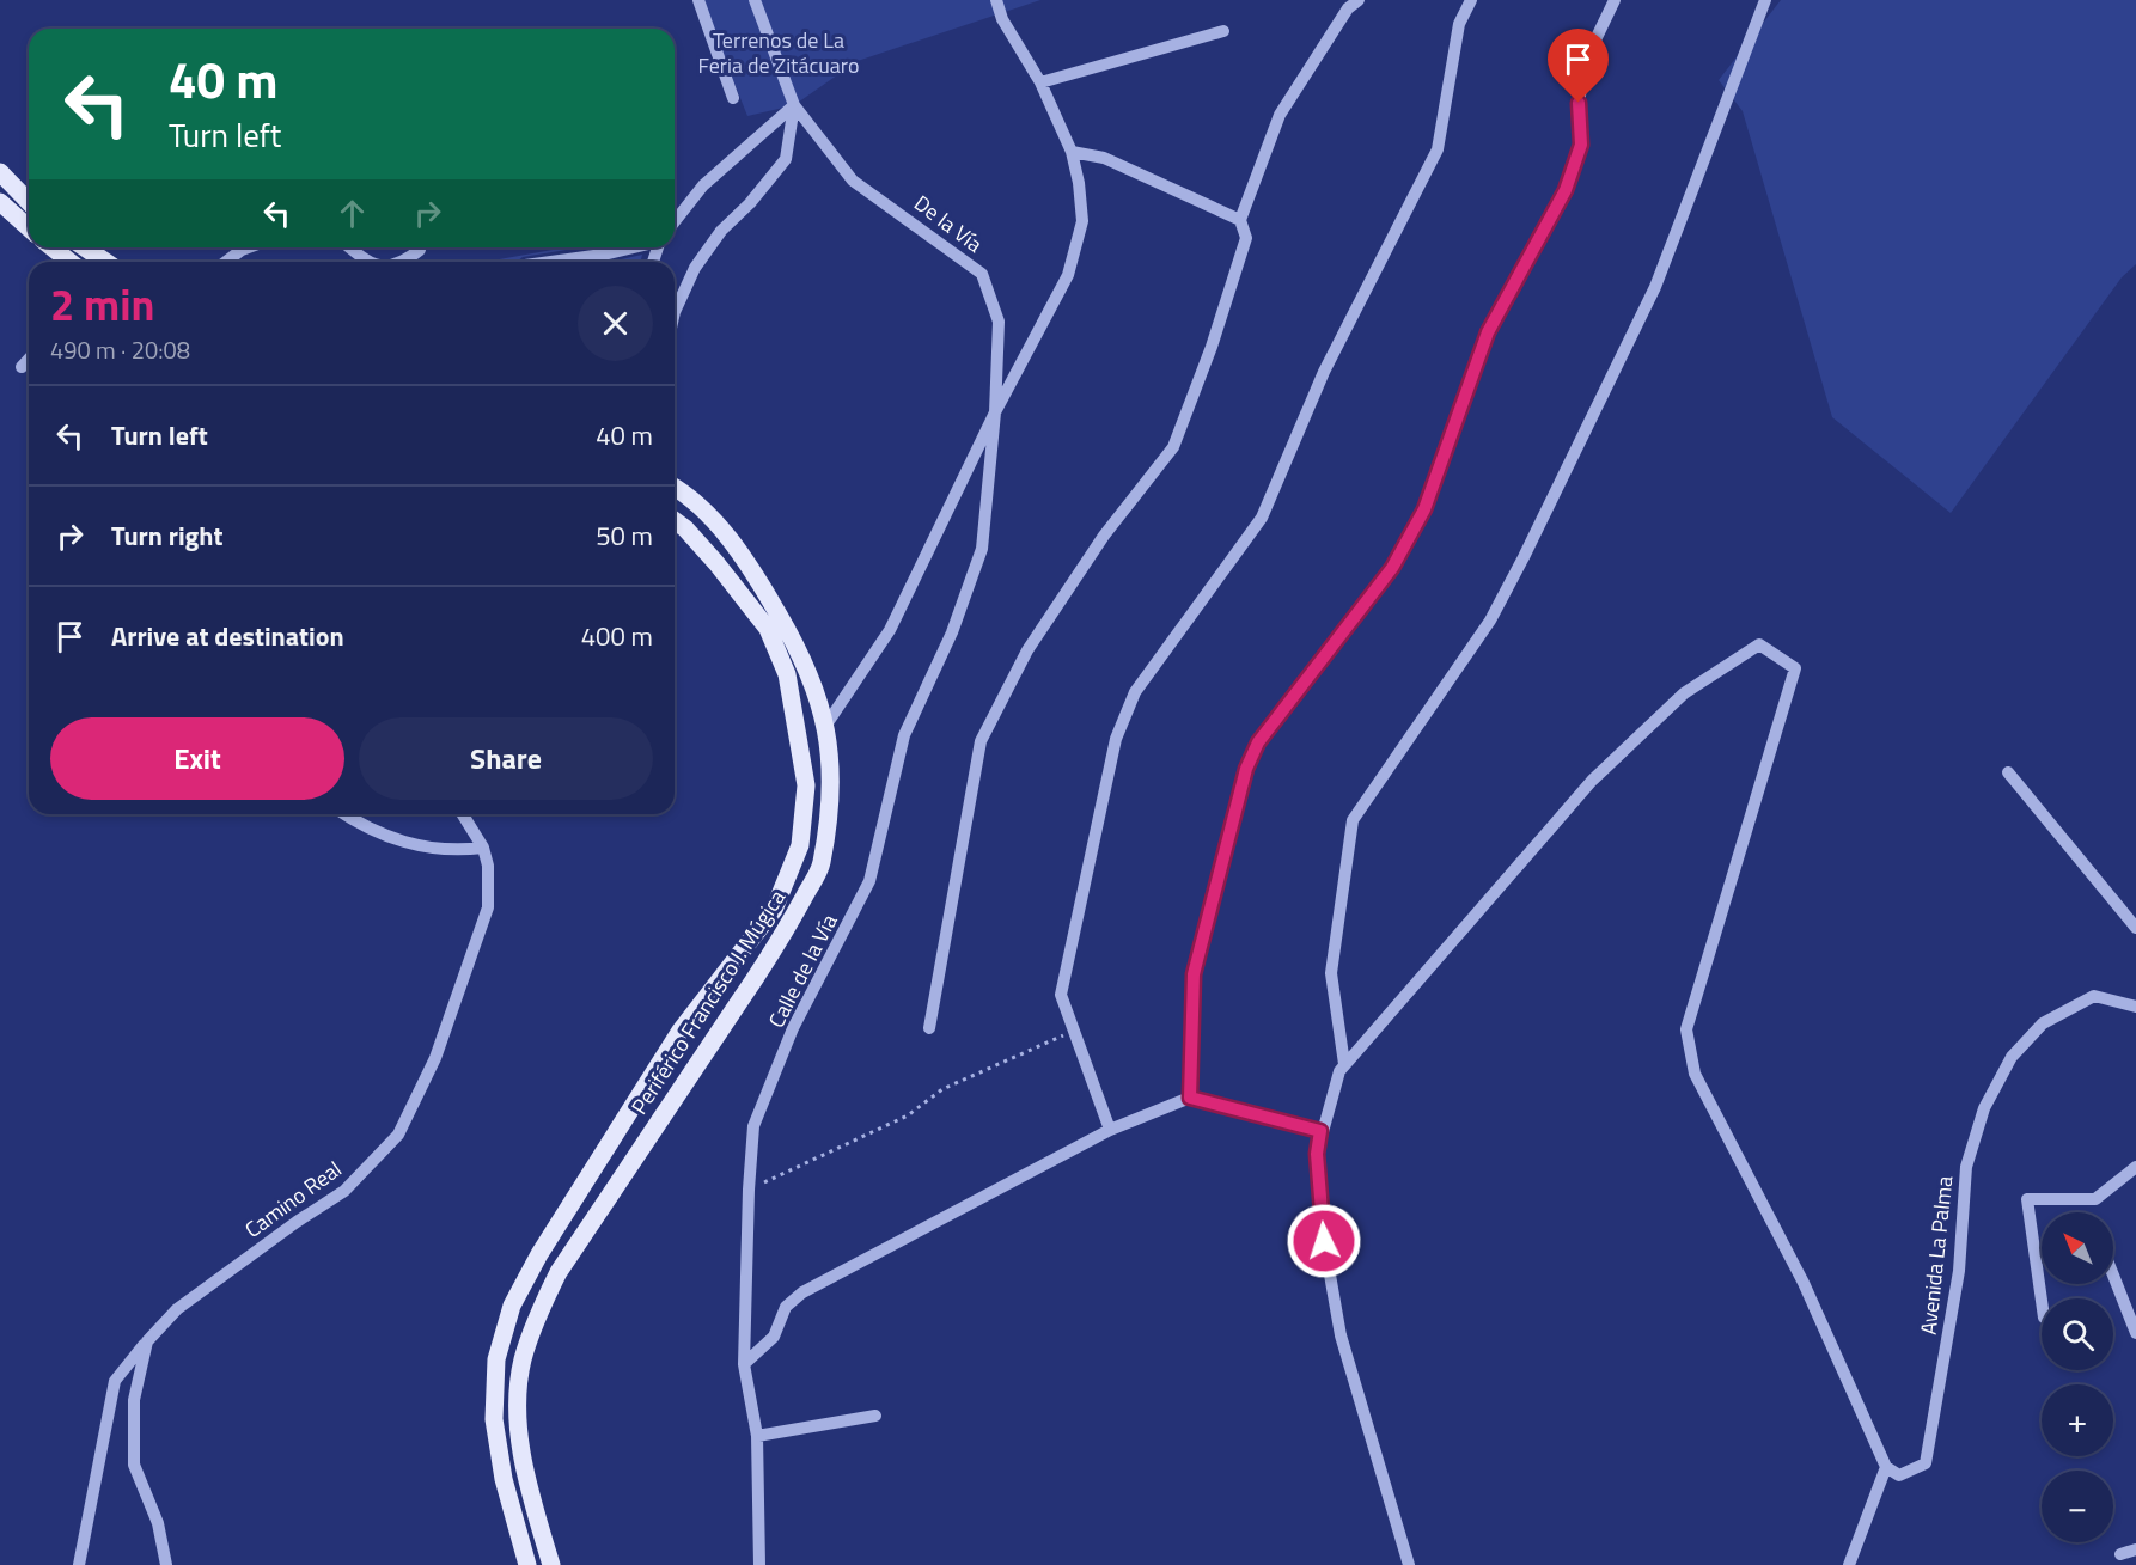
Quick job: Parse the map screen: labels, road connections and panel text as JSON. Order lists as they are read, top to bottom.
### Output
{
  "streets": {
    "main road": ["Periférico Francisco J. Múgica"],
    "street": [
      "De la Vía",
      "Calle de la Vía",
      "Camino Real",
      "Avenida La Palma"
    ]
  },
  "crossings": [
    ["De la Vía", "Calle de la Vía"]
  ],
  "parks": ["Terrenos de La Feria de Zitácuaro"],
  "north": "top left",
  "page": {
    "turn": ["40 m", "Turn left"],
    "heading": ["2 min", "490 m · 20:08"],
    "list": [
      {
        "name": "Turn left",
        "value": "40 m"
      },
      {
        "name": "Turn right",
        "value": "50 m"
      },
      {
        "name": "Arrive at destination",
        "value": "400 m"
      }
    ],
    "buttons": ["Exit", "Share"],
    "map_buttons": ["+", "−"]
  }
}
